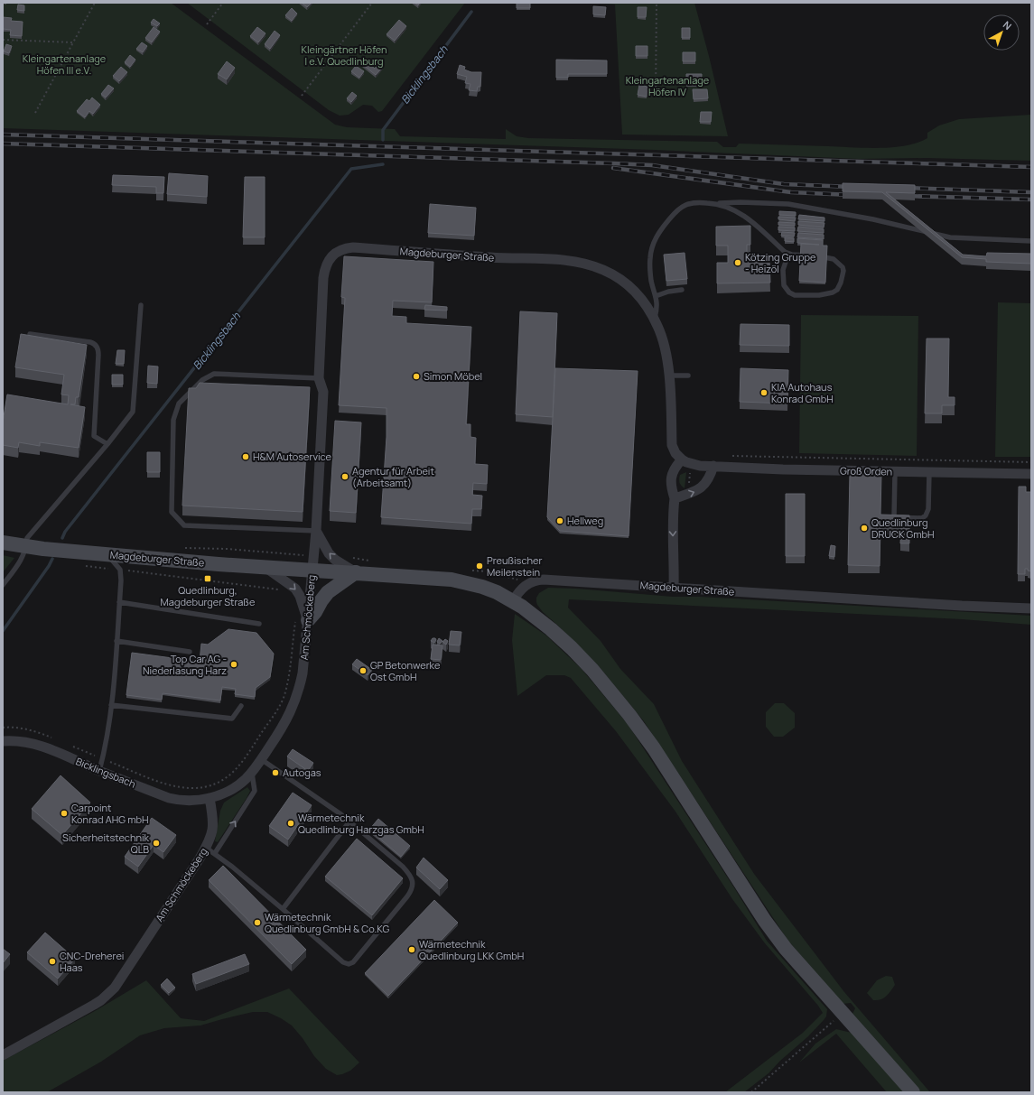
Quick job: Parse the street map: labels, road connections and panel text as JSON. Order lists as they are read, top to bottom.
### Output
{
  "streets": {
    "main road": ["Magdeburger Straße"],
    "street": ["Groß Orden", "Am Schmöckeberg", "Bicklingsbach"]
  },
  "crossings": [
    ["Magdeburger Straße", "Groß Orden"],
    ["Magdeburger Straße", "Am Schmöckeberg"],
    ["Am Schmöckeberg", "Bicklingsbach"]
  ],
  "water": ["Bicklingsbach"],
  "parks": ["Kleingärtner Höfen I e.V. Quedlinburg", "Kleingartenanlage Höfen III e.V.", "Kleingartenanlage Höfen IV"],
  "places": {
    "other": [
      "Kötzing Gruppe - Heizöl",
      "Simon Möbel",
      "KIA Autohaus Konrad GmbH",
      "H&M Autoservice",
      "Agentur für Arbeit (Arbeitsamt)",
      "Hellweg",
      "Quedlinburg DRUCK GmbH",
      "Preußischer Meilenstein",
      "Top Car AG - Niederlasung Harz",
      "GP Betonwerke Ost GmbH",
      "Autogas",
      "Carpoint Konrad AHG mbH",
      "Wärmetechnik Quedlinburg Harzgas GmbH",
      "Sicherheitstechnik QLB",
      "Wärmetechnik Quedlinburg GmbH & Co.KG",
      "Wärmetechnik Quedlinburg LKK GmbH",
      "CNC-Dreherei Haas"
    ],
    "transit": ["Quedlinburg, Magdeburger Straße"]
  },
  "north": "top right"
}
